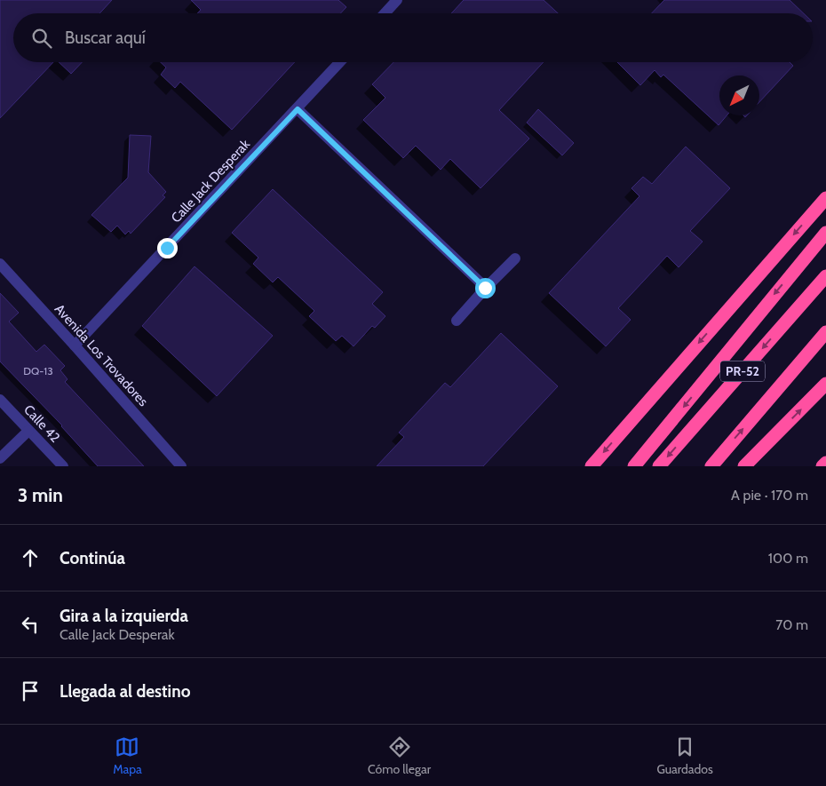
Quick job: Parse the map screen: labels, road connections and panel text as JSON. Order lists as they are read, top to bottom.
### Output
{
  "streets": {
    "highway": ["PR-52"],
    "street": ["Calle Jack Desperak", "Avenida Los Trovadores", "Calle 42"]
  },
  "crossings": [
    ["Calle Jack Desperak", "Avenida Los Trovadores"]
  ],
  "house_numbers": ["DQ-13"],
  "north": "bottom left",
  "page": {
    "search": "Buscar aquí",
    "heading": ["3 min", "A pie · 170 m"],
    "list": [
      ["Continúa", "100 m"],
      ["Gira a la izquierda", "Calle Jack Desperak", "70 m"],
      "Llegada al destino"
    ],
    "nav": ["Mapa", "Cómo llegar", "Guardados"]
  }
}
